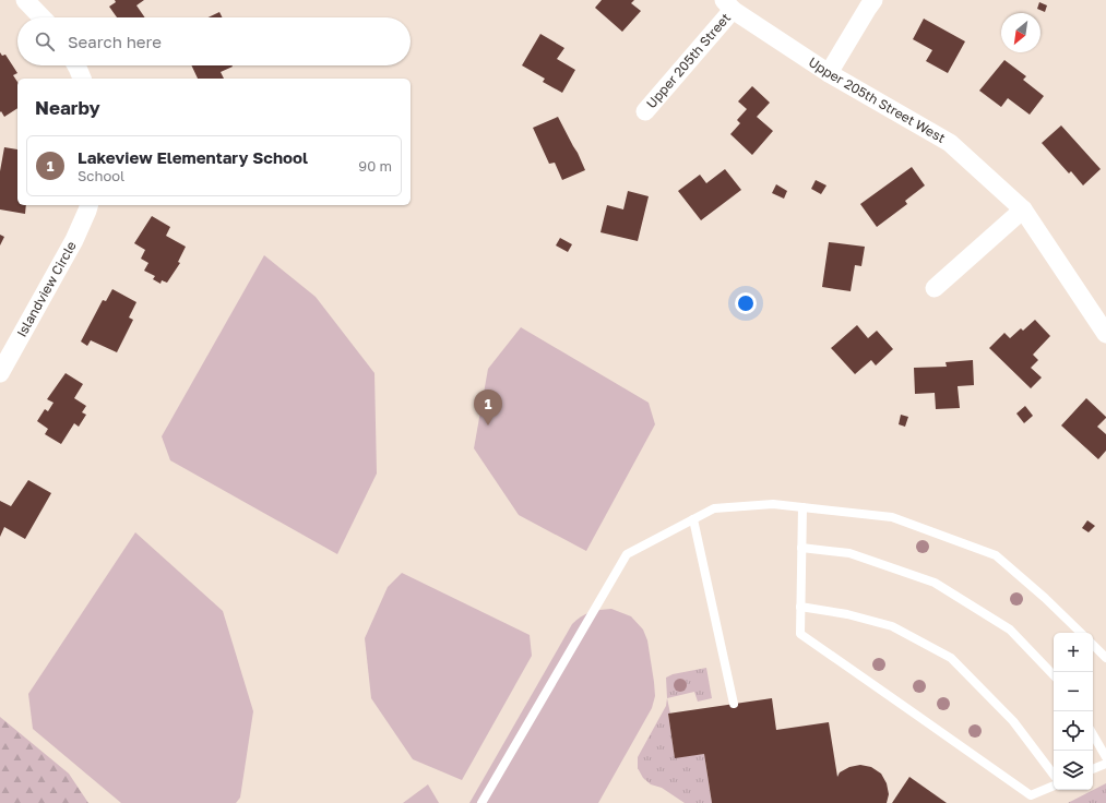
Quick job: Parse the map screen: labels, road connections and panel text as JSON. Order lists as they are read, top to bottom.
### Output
{
  "streets": {
    "street": ["Upper 205th Street", "Upper 205th Street West", "Islandview Circle"]
  },
  "crossings": [
    ["Upper 205th Street", "Upper 205th Street West"]
  ],
  "north": "bottom left",
  "page": {
    "search": "Search here",
    "heading": "Nearby",
    "list": [
      {
        "mark": "1",
        "name": "Lakeview Elementary School",
        "note": "School",
        "value": "90 m"
      }
    ],
    "pins": "1",
    "map_buttons": ["+", "−"]
  }
}
